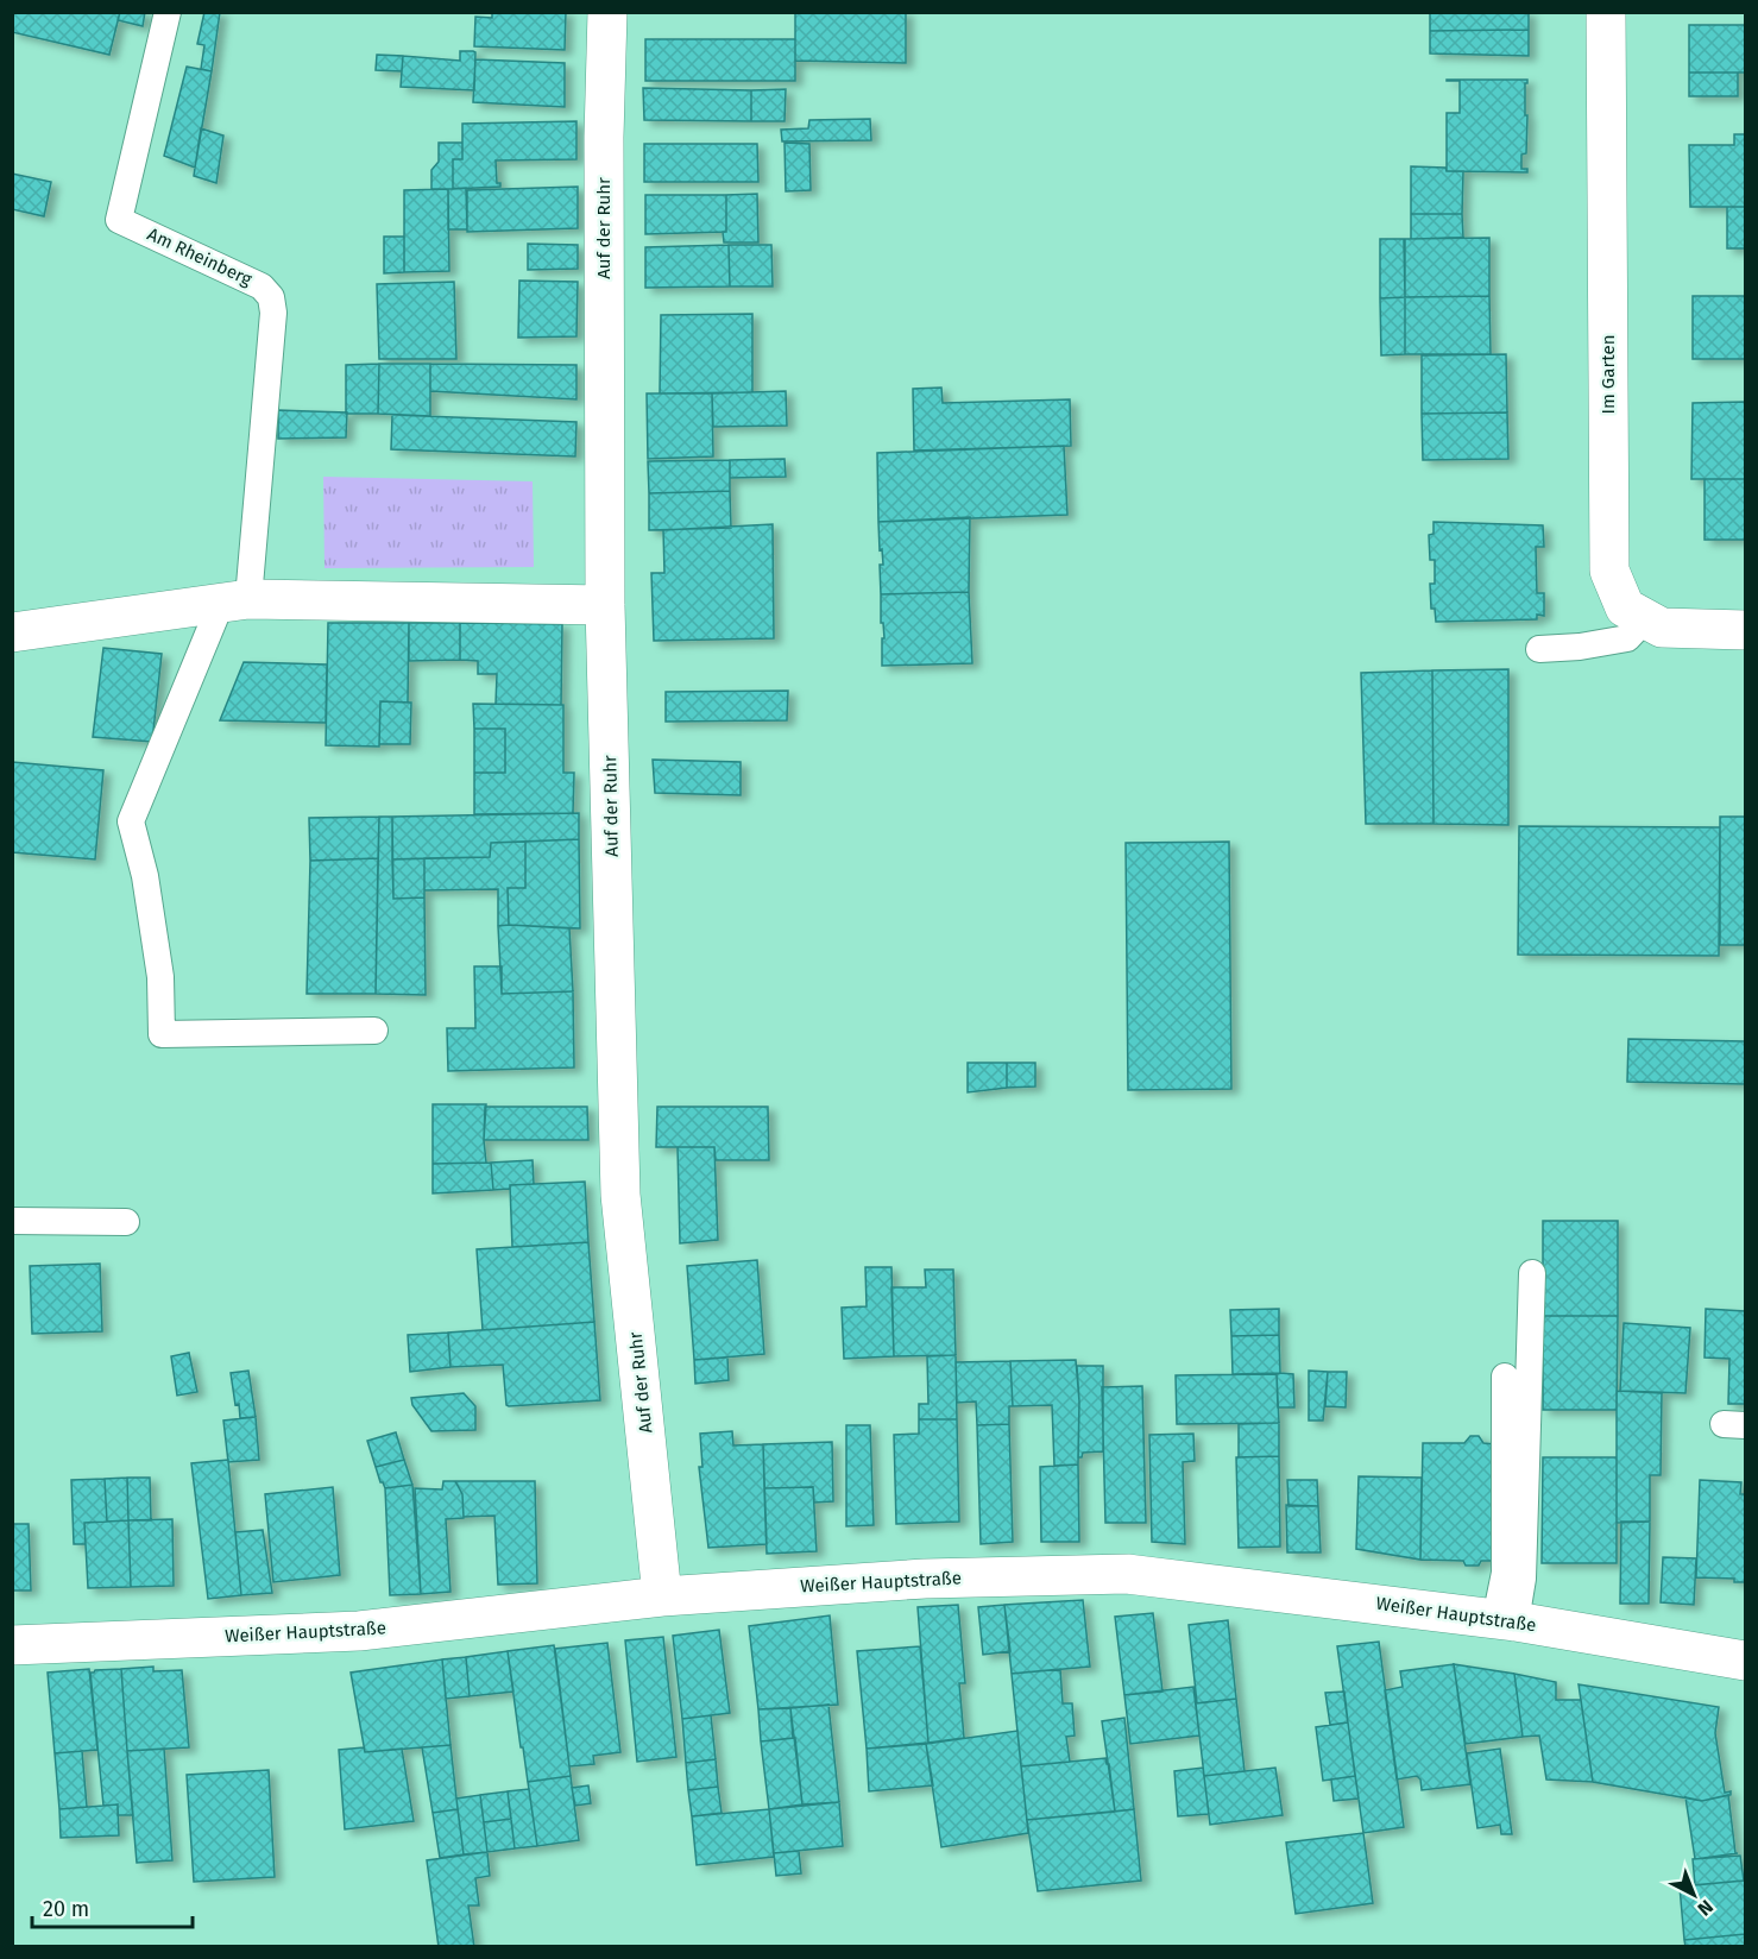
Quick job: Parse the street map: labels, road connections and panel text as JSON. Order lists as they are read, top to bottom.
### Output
{
  "streets": {
    "street": ["Auf der Ruhr", "Im Garten", "Weißer Hauptstraße"],
    "lane": ["Am Rheinberg"]
  },
  "crossings": [
    ["Auf der Ruhr", "Weißer Hauptstraße"]
  ],
  "scale_bar": "20 m",
  "north": "bottom right"
}
